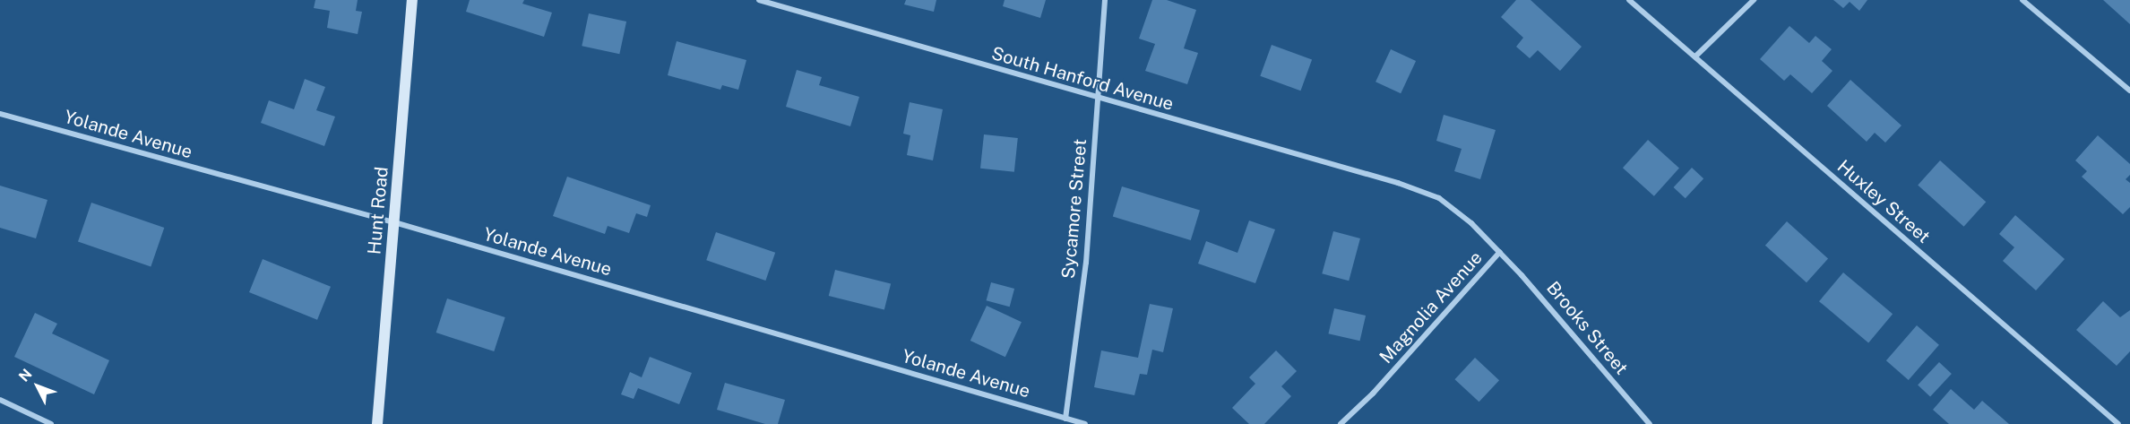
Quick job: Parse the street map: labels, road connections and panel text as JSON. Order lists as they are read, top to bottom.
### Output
{
  "streets": {
    "street": [
      "South Hanford Avenue",
      "Yolande Avenue",
      "Huxley Street",
      "Sycamore Street",
      "Hunt Road",
      "Magnolia Avenue",
      "Brooks Street"
    ]
  },
  "crossings": [
    ["South Hanford Avenue", "Sycamore Street"],
    ["South Hanford Avenue", "Magnolia Avenue"],
    ["Yolande Avenue", "Sycamore Street"],
    ["Yolande Avenue", "Hunt Road"],
    ["Magnolia Avenue", "Brooks Street"]
  ],
  "north": "top left"
}
